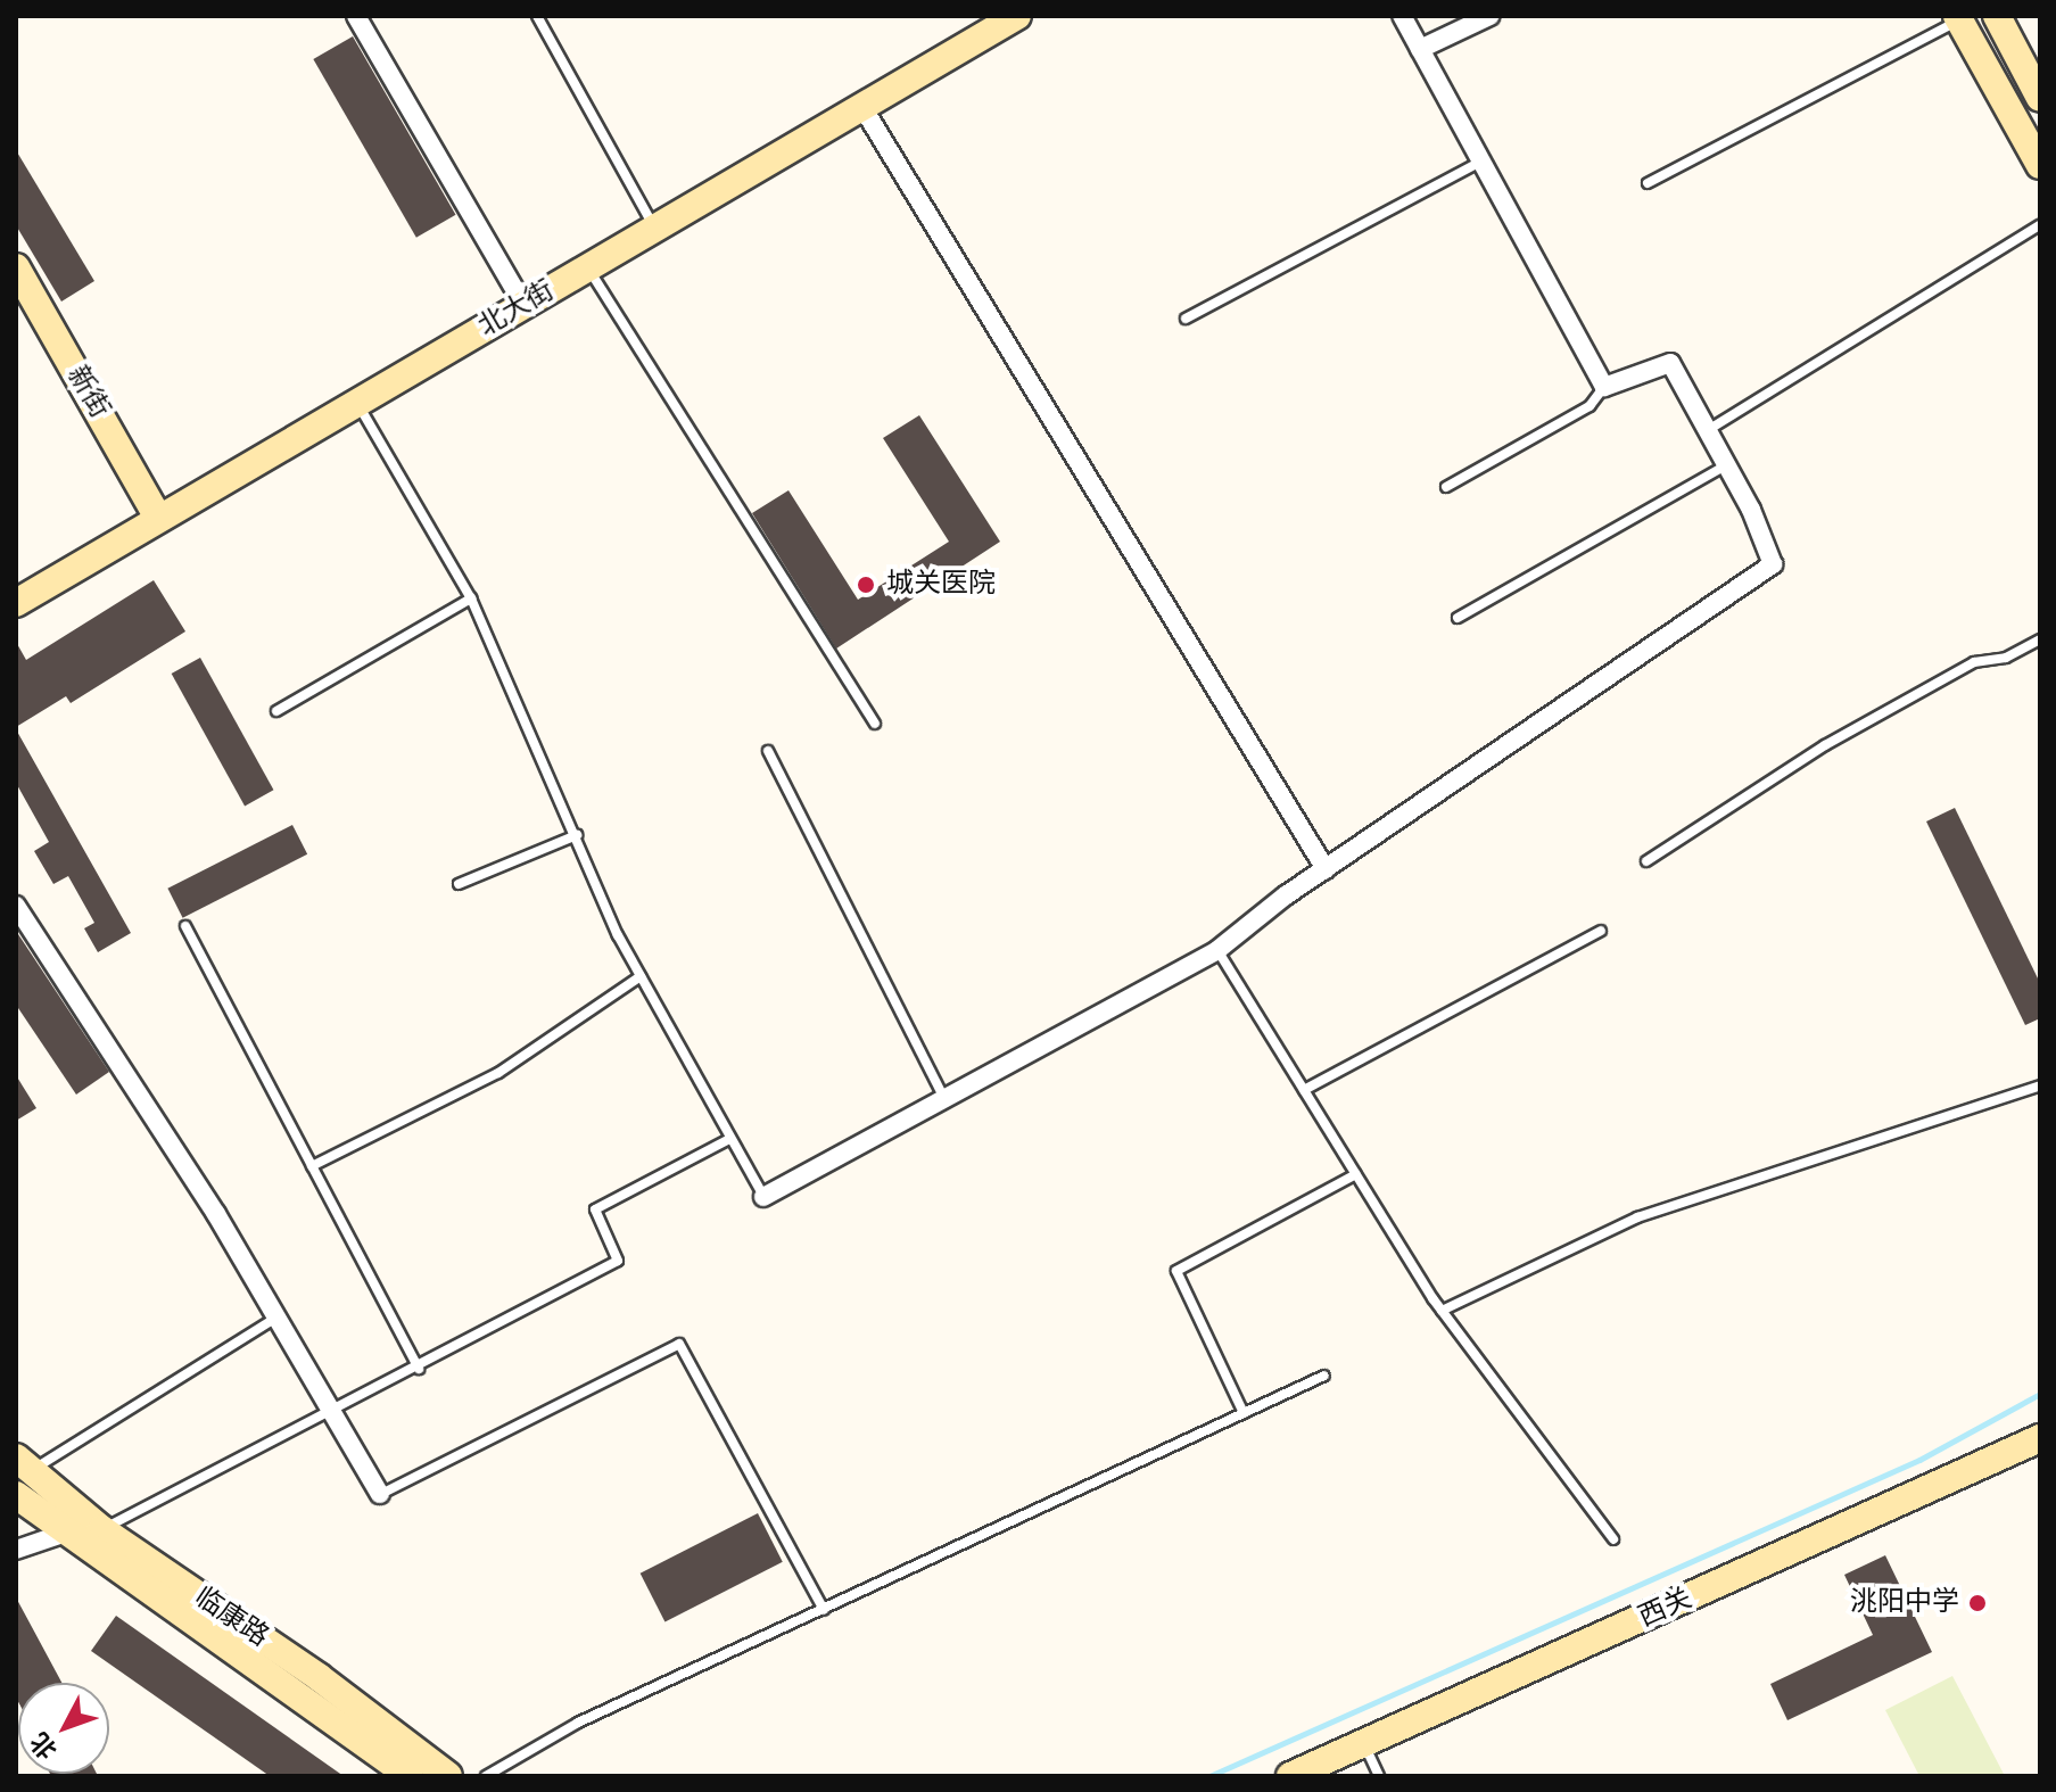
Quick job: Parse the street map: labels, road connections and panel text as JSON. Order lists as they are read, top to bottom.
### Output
{
  "streets": {
    "main road": [
      "北大街",
      "新街",
      "西关",
      "临康路"
    ]
  },
  "crossings": [
    ["北大街", "新街"]
  ],
  "places": ["城关医院", "洮阳中学"],
  "north": "bottom left"
}
